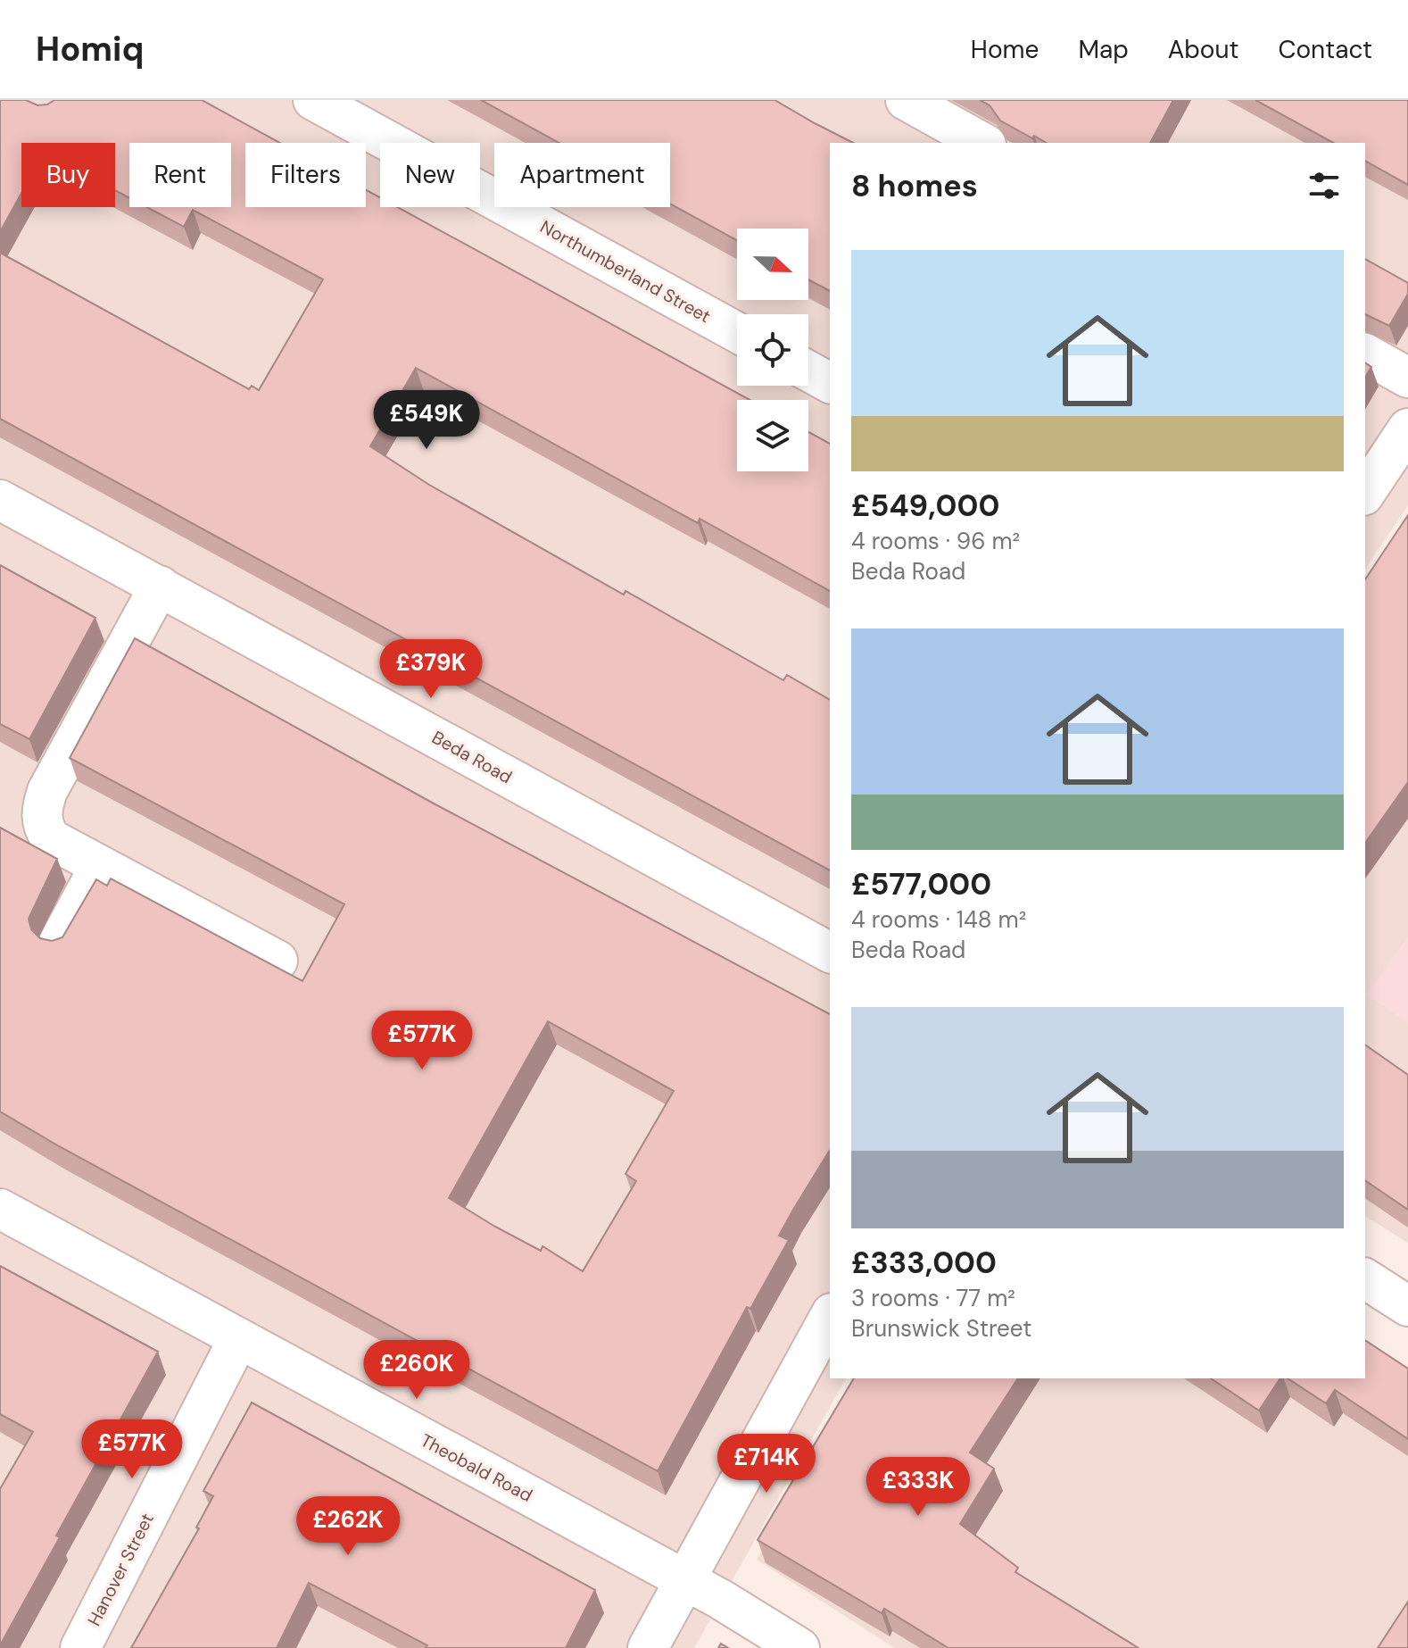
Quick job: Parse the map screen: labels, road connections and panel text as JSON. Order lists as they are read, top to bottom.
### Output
{
  "streets": {
    "street": [
      "Northumberland Street",
      "Beda Road",
      "Theobald Road",
      "Hanover Street"
    ]
  },
  "crossings": [
    ["Theobald Road", "Hanover Street"]
  ],
  "north": "right",
  "page": {
    "header": "Homiq",
    "nav": [
      "Home",
      "Map",
      "About",
      "Contact"
    ],
    "chip": [
      "Buy",
      "Rent",
      "Filters",
      "New",
      "Apartment"
    ],
    "heading": "8 homes",
    "list": [
      {
        "name": "£549,000",
        "note": "4 rooms · 96 m² · Beda Road"
      },
      {
        "name": "£577,000",
        "note": "4 rooms · 148 m² · Beda Road"
      },
      {
        "name": "£333,000",
        "note": "3 rooms · 77 m² · Brunswick Street"
      }
    ],
    "price": [
      "£549K",
      "£379K",
      "£577K",
      "£260K",
      "£577K",
      "£714K",
      "£333K",
      "£262K"
    ]
  }
}
